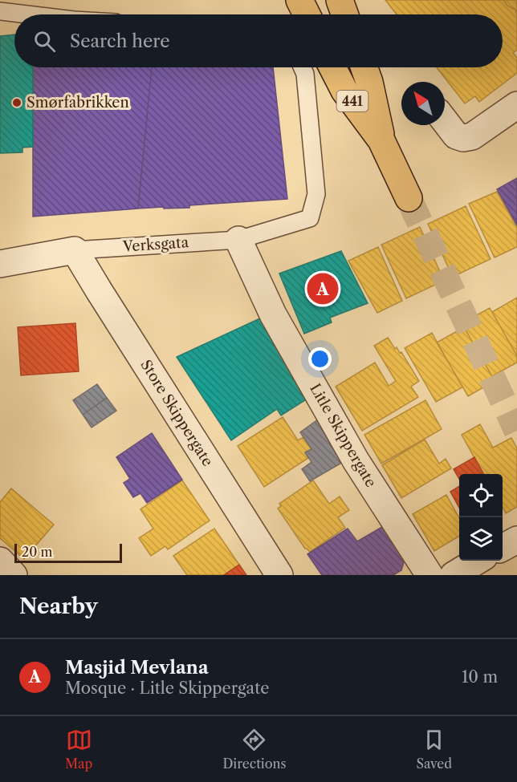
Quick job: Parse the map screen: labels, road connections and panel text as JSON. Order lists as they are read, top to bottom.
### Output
{
  "streets": {
    "main road": ["441"],
    "street": ["Verksgata", "Store Skippergate", "Litle Skippergate"]
  },
  "crossings": [
    ["Verksgata", "Store Skippergate"],
    ["Verksgata", "Litle Skippergate"]
  ],
  "places": ["Smørfabrikken"],
  "scale_bar": "20 m",
  "north": "top left",
  "page": {
    "search": "Search here",
    "pins": "A",
    "scale": "20 m",
    "heading": "Nearby",
    "list": [
      {
        "mark": "A",
        "name": "Masjid Mevlana",
        "note": "Mosque · Litle Skippergate",
        "value": "10 m"
      }
    ],
    "nav": ["Map", "Directions", "Saved"]
  }
}
